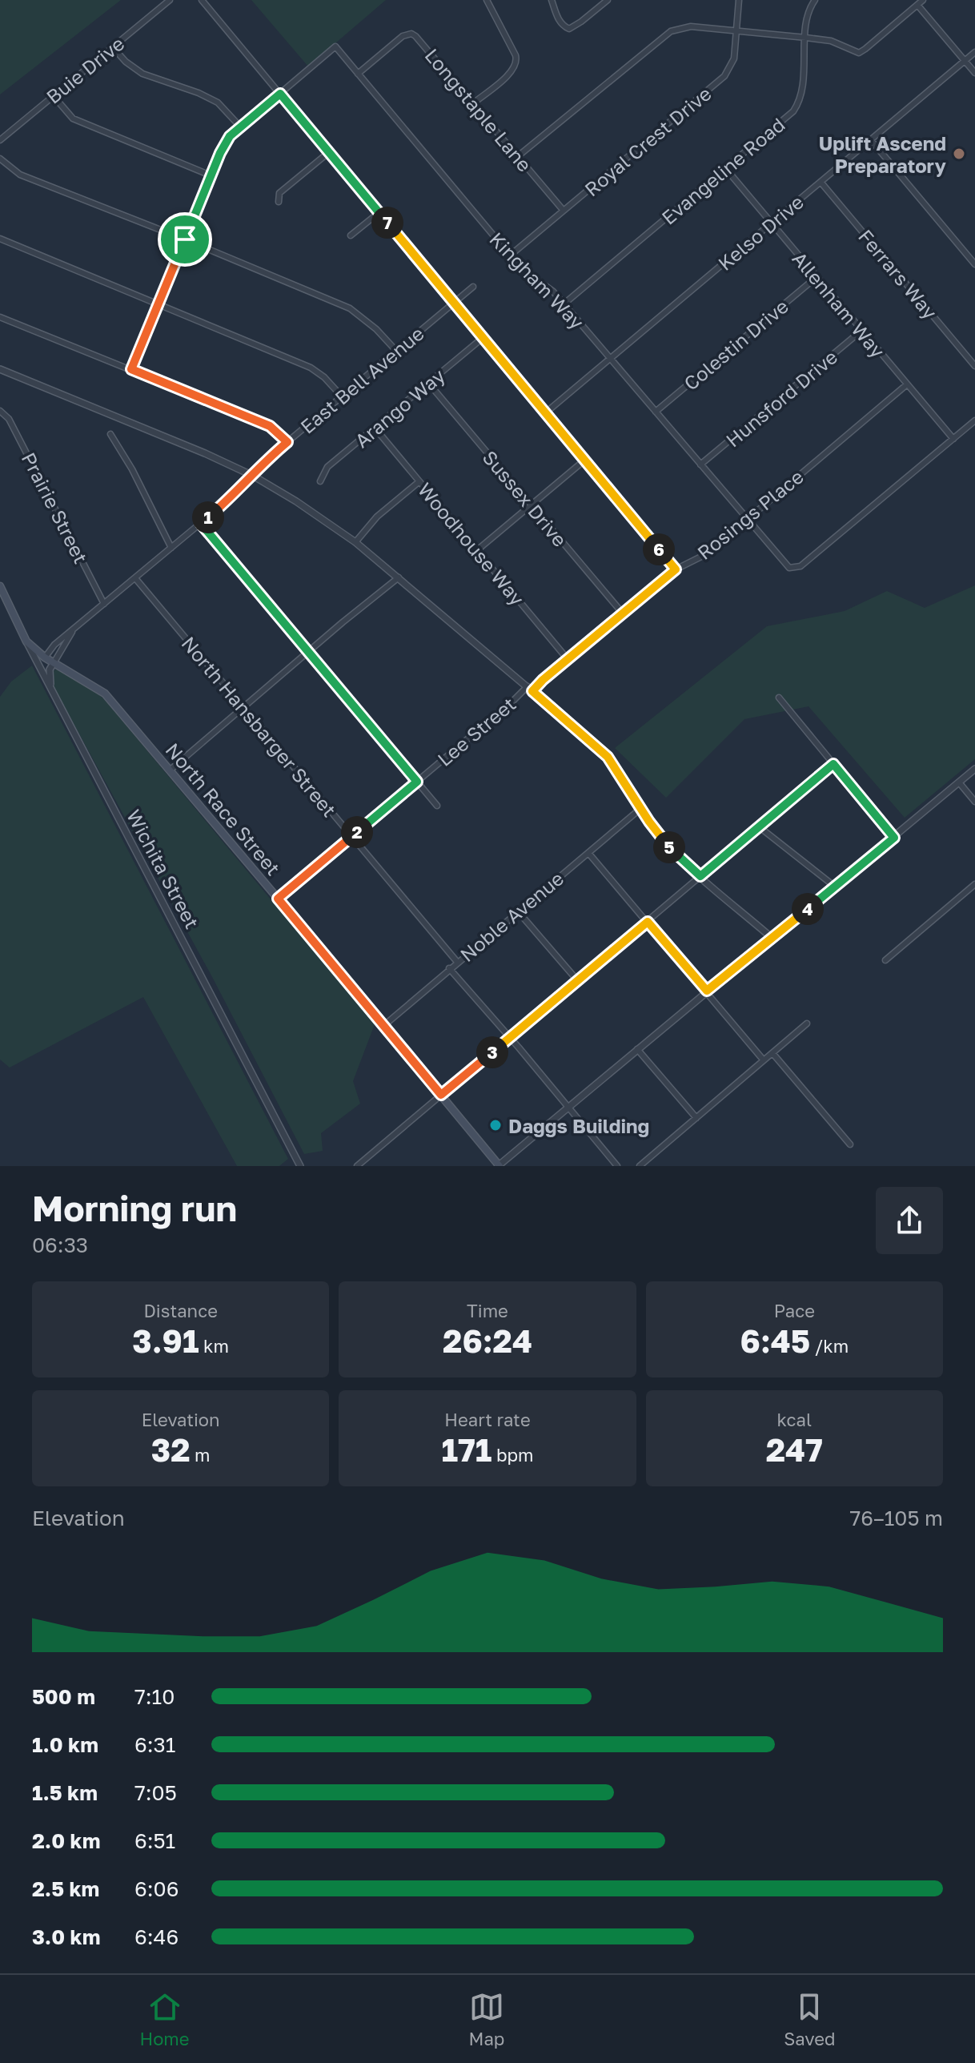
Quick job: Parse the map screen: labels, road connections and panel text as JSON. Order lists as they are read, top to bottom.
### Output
{
  "streets": {
    "main road": ["North Race Street", "Wichita Street"],
    "street": [
      "Buie Drive",
      "Longstaple Lane",
      "Royal Crest Drive",
      "Evangeline Road",
      "Kelso Drive",
      "Ferrars Way",
      "Kingham Way",
      "Allenham Way",
      "Colestin Drive",
      "East Bell Avenue",
      "Hunsford Drive",
      "Arango Way",
      "Sussex Drive",
      "Prairie Street",
      "Rosings Place",
      "Woodhouse Way",
      "North Hansbarger Street",
      "Lee Street",
      "Noble Avenue"
    ]
  },
  "crossings": [
    ["Longstaple Lane", "Royal Crest Drive"],
    ["Longstaple Lane", "Kingham Way"],
    ["Royal Crest Drive", "Kingham Way"],
    ["Evangeline Road", "Kingham Way"],
    ["Evangeline Road", "Allenham Way"],
    ["Kelso Drive", "Ferrars Way"],
    ["Kelso Drive", "Kingham Way"],
    ["Kelso Drive", "Allenham Way"],
    ["Kingham Way", "Allenham Way"],
    ["Kingham Way", "Colestin Drive"],
    ["Kingham Way", "Hunsford Drive"],
    ["Kingham Way", "Rosings Place"],
    ["Allenham Way", "Colestin Drive"],
    ["Allenham Way", "Hunsford Drive"],
    ["Allenham Way", "Rosings Place"],
    ["East Bell Avenue", "Prairie Street"],
    ["East Bell Avenue", "North Hansbarger Street"],
    ["East Bell Avenue", "North Race Street"],
    ["Arango Way", "Sussex Drive"],
    ["Arango Way", "Woodhouse Way"],
    ["Sussex Drive", "Rosings Place"],
    ["Rosings Place", "Woodhouse Way"],
    ["Rosings Place", "Lee Street"],
    ["North Hansbarger Street", "Lee Street"],
    ["North Hansbarger Street", "Noble Avenue"],
    ["Lee Street", "North Race Street"],
    ["North Race Street", "Wichita Street"],
    ["North Race Street", "Noble Avenue"]
  ],
  "places": ["Uplift Ascend Preparatory", "Daggs Building"],
  "page": {
    "pins": [
      "7",
      "1",
      "6",
      "2",
      "5",
      "4",
      "3"
    ],
    "heading": ["Morning run", "06:33"],
    "stats": [
      ["Distance", "3.91 km"],
      ["Time", "26:24"],
      ["Pace", "6:45 /km"],
      ["Elevation", "32 m"],
      ["Heart rate", "171 bpm"],
      ["kcal", "247"]
    ],
    "chart": ["Elevation", "76–105 m"],
    "list": [
      {
        "name": "500 m",
        "note": "7:10"
      },
      {
        "name": "1.0 km",
        "note": "6:31"
      },
      {
        "name": "1.5 km",
        "note": "7:05"
      },
      {
        "name": "2.0 km",
        "note": "6:51"
      },
      {
        "name": "2.5 km",
        "note": "6:06"
      },
      {
        "name": "3.0 km",
        "note": "6:46"
      }
    ],
    "tabs": ["Home", "Map", "Saved"]
  }
}
